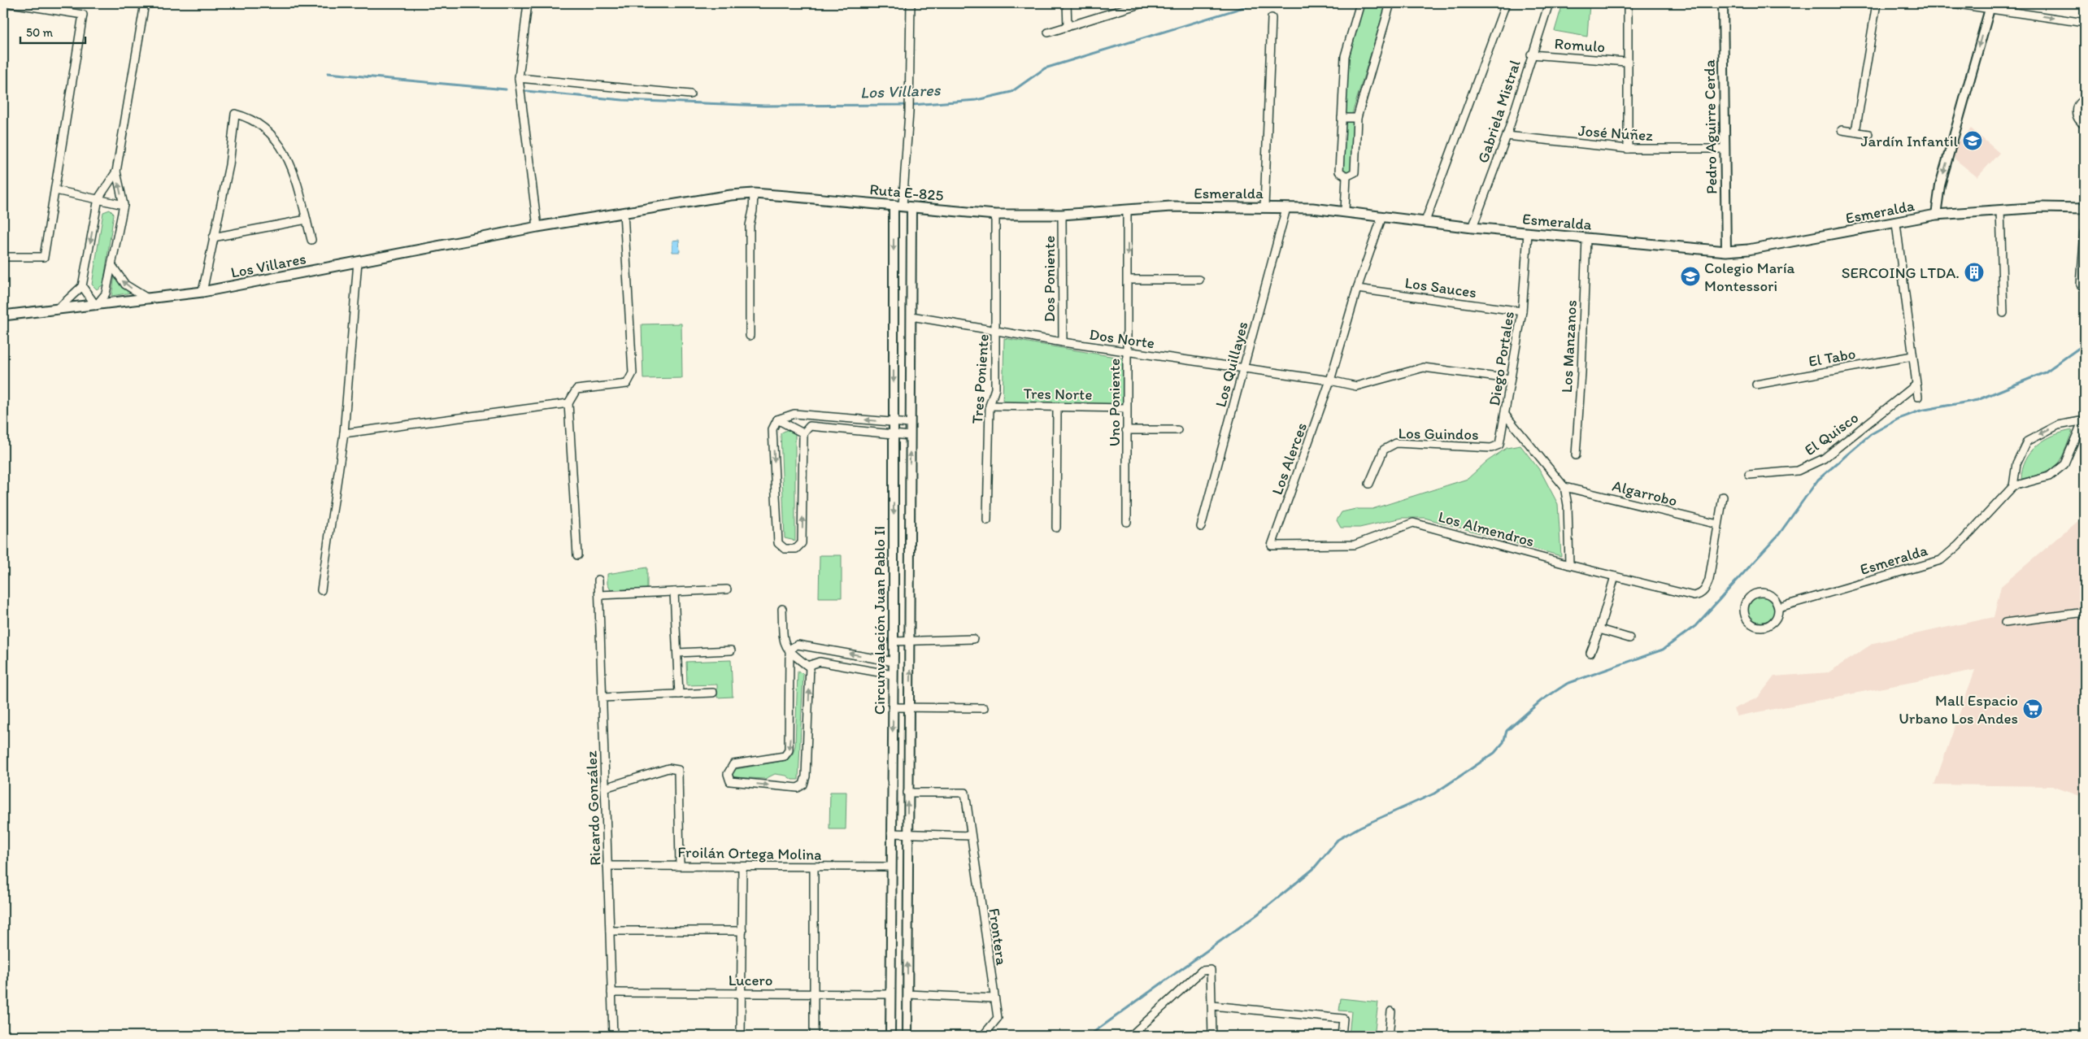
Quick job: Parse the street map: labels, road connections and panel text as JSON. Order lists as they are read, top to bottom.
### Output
{
  "streets": {
    "main road": ["Ruta E-825", "Esmeralda", "Los Villares"],
    "street": [
      "Romulo",
      "Gabriela Mistral",
      "Pedro Aguirre Cerda",
      "José Núñez",
      "Dos Poniente",
      "Los Sauces",
      "Dos Norte",
      "Los Manzanos",
      "El Tabo",
      "Diego Portales",
      "Los Quillayes",
      "Tres Poniente",
      "Tres Norte",
      "Uno Poniente",
      "Los Guindos",
      "El Quisco",
      "Los Alerces",
      "Algarrobo",
      "Los Almendros",
      "Circunvalación Juan Pablo II",
      "Ricardo González",
      "Froilán Ortega Molina",
      "Frontera",
      "Lucero"
    ]
  },
  "crossings": [
    ["Romulo", "Gabriela Mistral"],
    ["Gabriela Mistral", "José Núñez"],
    ["Gabriela Mistral", "Esmeralda"],
    ["Pedro Aguirre Cerda", "José Núñez"],
    ["Pedro Aguirre Cerda", "Esmeralda"],
    ["Ruta E-825", "Esmeralda"],
    ["Ruta E-825", "Los Villares"],
    ["Ruta E-825", "Tres Poniente"],
    ["Ruta E-825", "Circunvalación Juan Pablo II"],
    ["Esmeralda", "Dos Poniente"],
    ["Esmeralda", "Los Manzanos"],
    ["Esmeralda", "Diego Portales"],
    ["Esmeralda", "Los Quillayes"],
    ["Esmeralda", "Uno Poniente"],
    ["Esmeralda", "Los Alerces"],
    ["Dos Poniente", "Dos Norte"],
    ["Los Sauces", "Diego Portales"],
    ["Los Sauces", "Los Alerces"],
    ["Dos Norte", "Los Quillayes"],
    ["Dos Norte", "Tres Poniente"],
    ["Dos Norte", "Uno Poniente"],
    ["Dos Norte", "Los Alerces"],
    ["Dos Norte", "Circunvalación Juan Pablo II"],
    ["Diego Portales", "Los Guindos"],
    ["Diego Portales", "Algarrobo"],
    ["Diego Portales", "Los Almendros"],
    ["Tres Poniente", "Tres Norte"],
    ["Tres Norte", "Uno Poniente"],
    ["Los Alerces", "Los Almendros"],
    ["Algarrobo", "Los Almendros"],
    ["Circunvalación Juan Pablo II", "Froilán Ortega Molina"],
    ["Circunvalación Juan Pablo II", "Frontera"],
    ["Circunvalación Juan Pablo II", "Lucero"],
    ["Ricardo González", "Froilán Ortega Molina"],
    ["Ricardo González", "Lucero"]
  ],
  "water": ["Los Villares"],
  "places": {
    "school or university": ["Jardín Infantil", "Colegio María Montessori"],
    "building": ["SERCOING LTDA."],
    "supermarket": ["Mall Espacio Urbano Los Andes"]
  },
  "scale_bar": "50 m"
}
